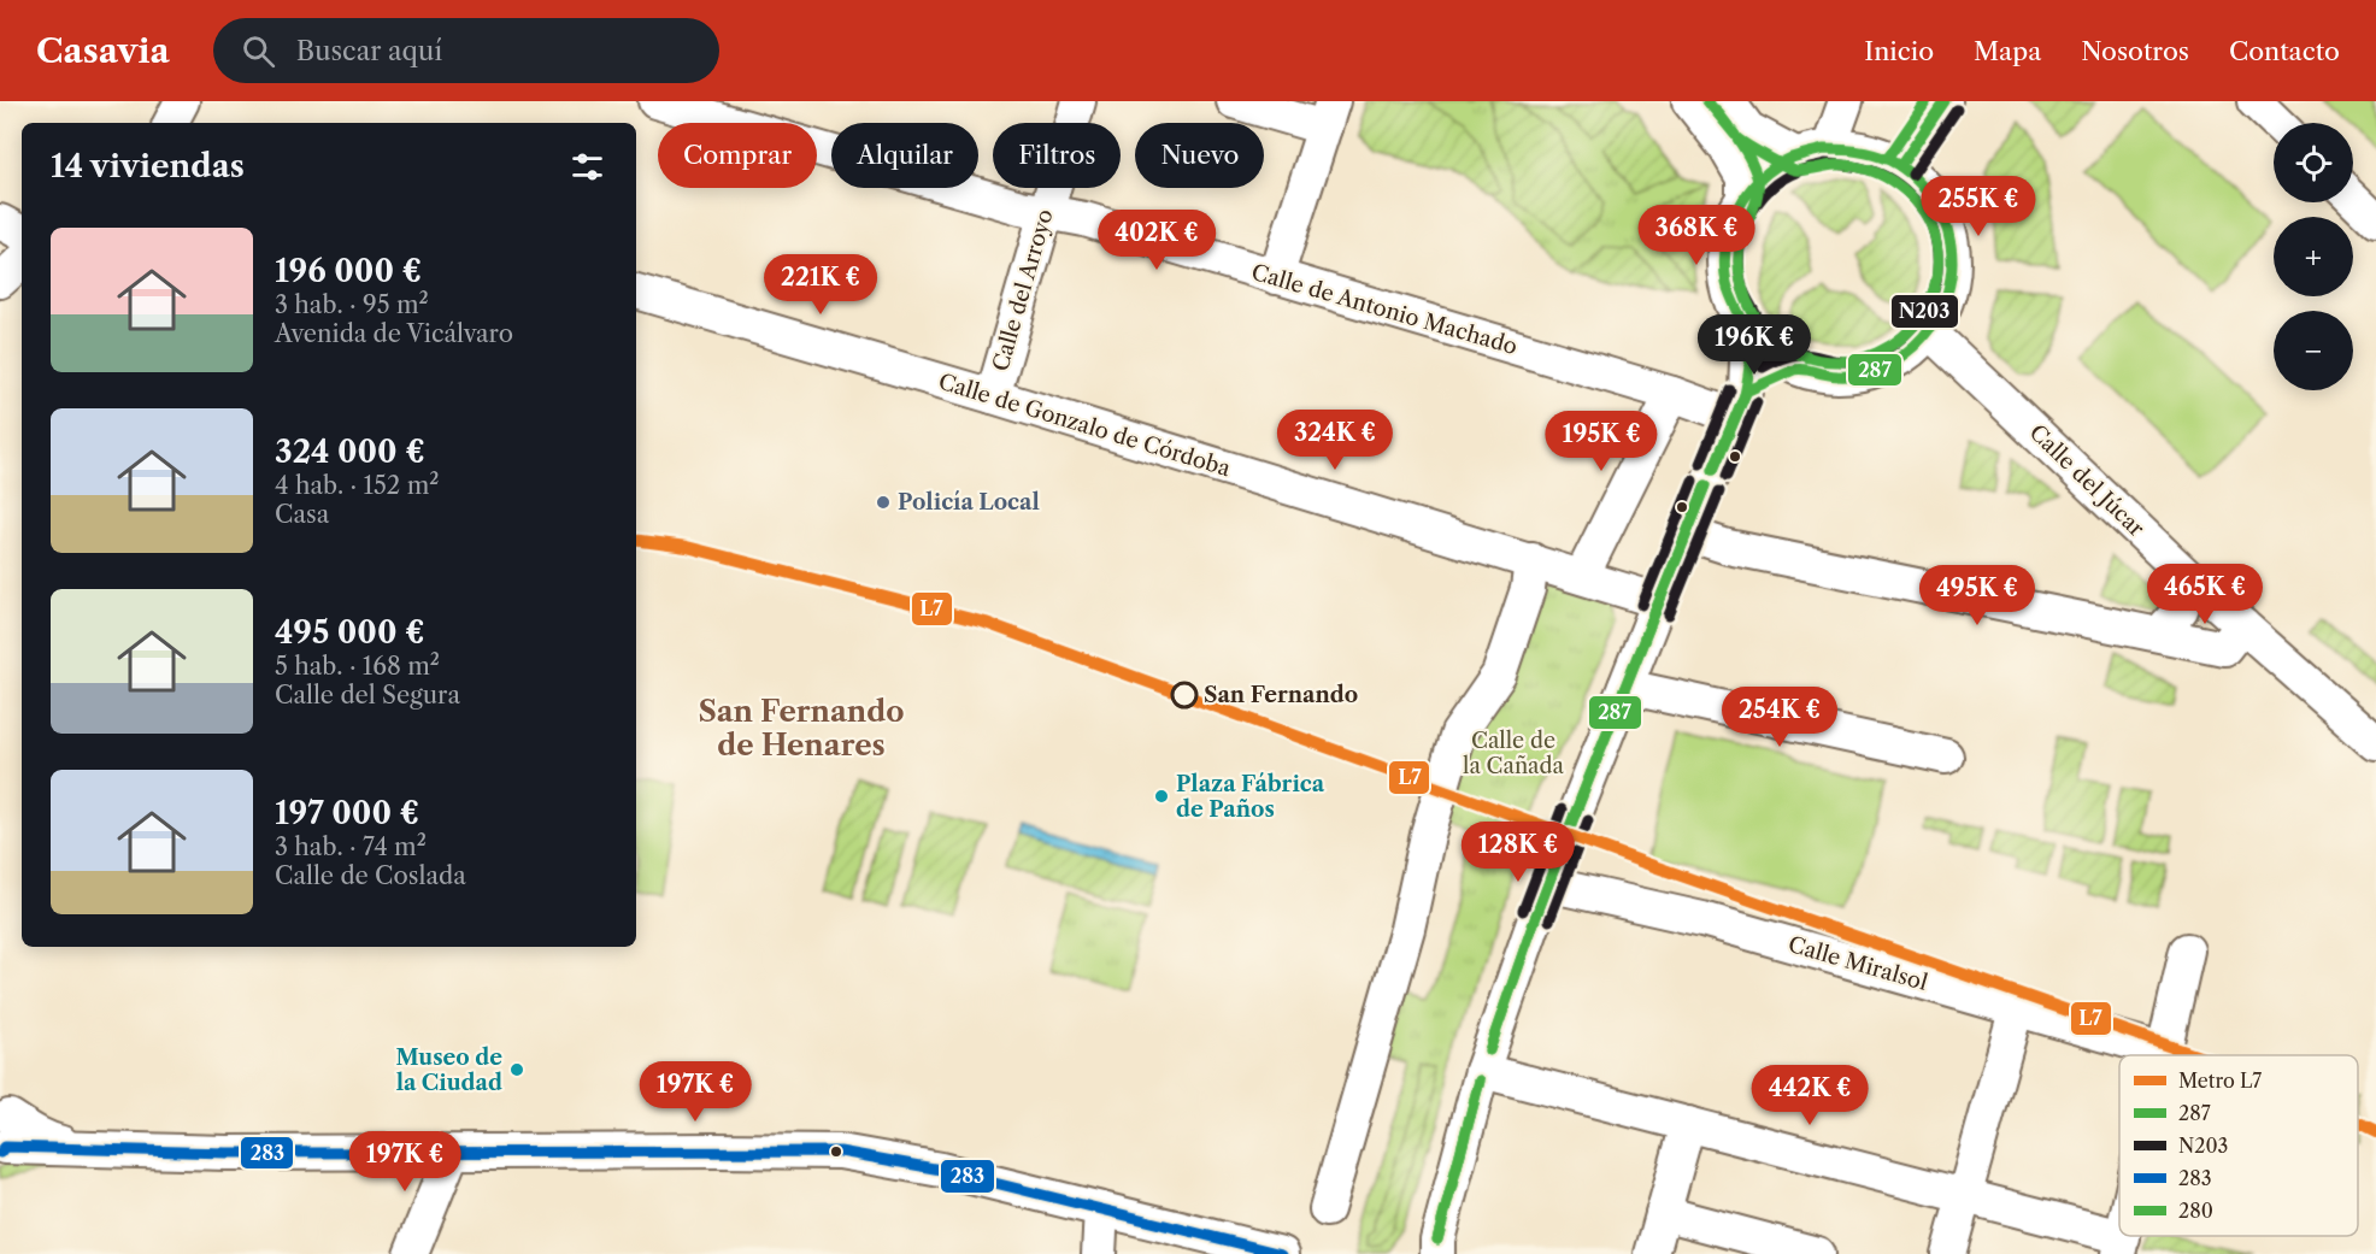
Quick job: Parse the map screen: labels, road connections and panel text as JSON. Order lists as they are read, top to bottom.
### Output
{
  "streets": {
    "street": [
      "Calle del Arroyo",
      "Calle de Antonio Machado",
      "Calle de Gonzalo de Córdoba",
      "Calle del Júcar",
      "Calle Miralsol"
    ]
  },
  "crossings": [
    ["Calle del Arroyo", "Calle de Antonio Machado"],
    ["Calle del Arroyo", "Calle de Gonzalo de Córdoba"]
  ],
  "districts": ["San Fernando de Henares"],
  "parks": ["Calle de la Cañada"],
  "places": [
    "Policía Local",
    "San Fernando",
    "Plaza Fábrica de Paños",
    "Museo de la Ciudad"
  ],
  "lines": [
    "transit line 287",
    "transit line 280",
    "transit line N203",
    "metro line L7",
    "transit line 283"
  ],
  "legend": [
    "Metro L7",
    "287",
    "N203",
    "283",
    "280"
  ],
  "page": {
    "header": "Casavia",
    "search": "Buscar aquí",
    "nav": [
      "Inicio",
      "Mapa",
      "Nosotros",
      "Contacto"
    ],
    "map_buttons": ["+", "−"],
    "chip": [
      "Comprar",
      "Alquilar",
      "Filtros",
      "Nuevo"
    ],
    "heading": "14 viviendas",
    "price": [
      "255K €",
      "368K €",
      "402K €",
      "221K €",
      "196K €",
      "324K €",
      "195K €",
      "465K €",
      "495K €",
      "254K €",
      "128K €",
      "197K €",
      "442K €",
      "197K €"
    ],
    "list": [
      {
        "name": "196 000 €",
        "note": "3 hab. · 95 m² · Avenida de Vicálvaro"
      },
      {
        "name": "324 000 €",
        "note": "4 hab. · 152 m² · Casa"
      },
      {
        "name": "495 000 €",
        "note": "5 hab. · 168 m² · Calle del Segura"
      },
      {
        "name": "197 000 €",
        "note": "3 hab. · 74 m² · Calle de Coslada"
      }
    ]
  }
}
